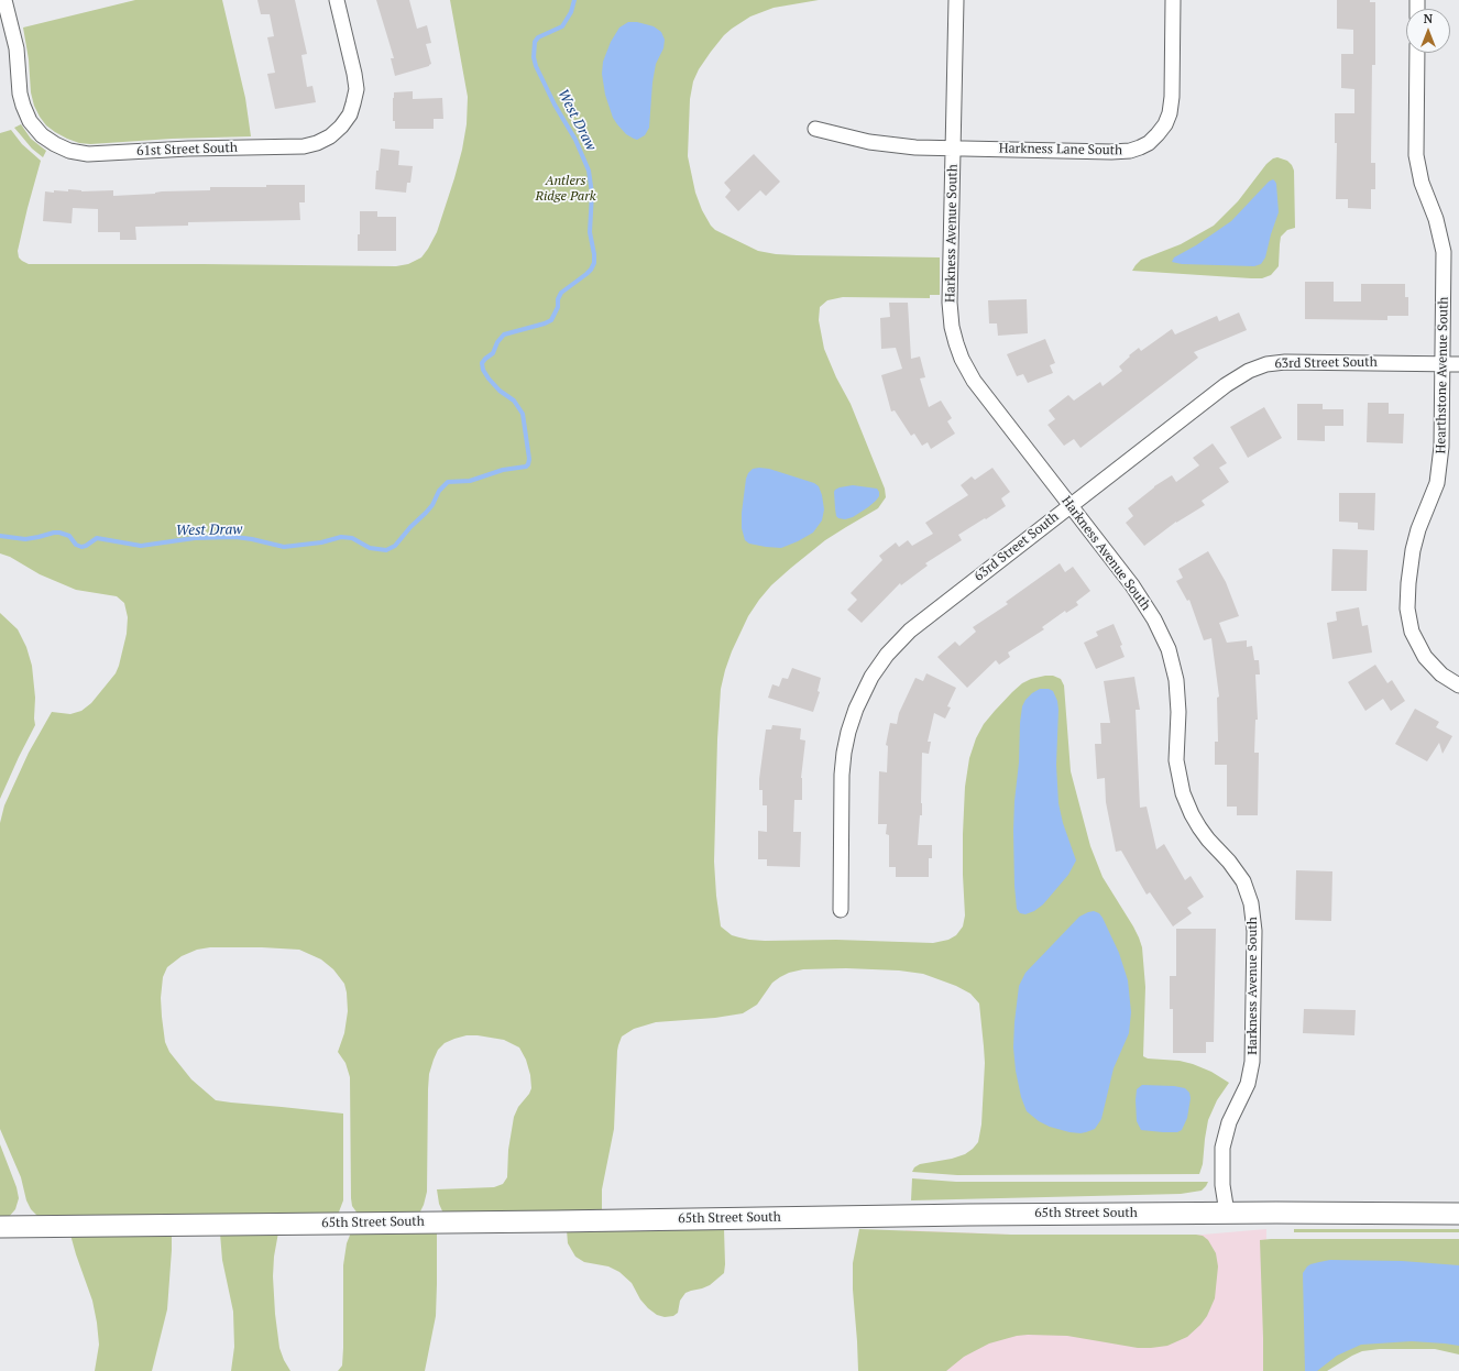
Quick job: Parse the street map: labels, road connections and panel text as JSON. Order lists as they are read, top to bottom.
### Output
{
  "streets": {
    "street": [
      "61st Street South",
      "Harkness Lane South",
      "Harkness Avenue South",
      "63rd Street South",
      "Hearthstone Avenue South",
      "65th Street South"
    ]
  },
  "crossings": [
    ["Harkness Lane South", "Harkness Avenue South"],
    ["Harkness Avenue South", "63rd Street South"],
    ["Harkness Avenue South", "65th Street South"],
    ["63rd Street South", "Hearthstone Avenue South"]
  ],
  "water": ["West Draw"],
  "parks": ["Antlers Ridge Park"],
  "north": "top"
}
